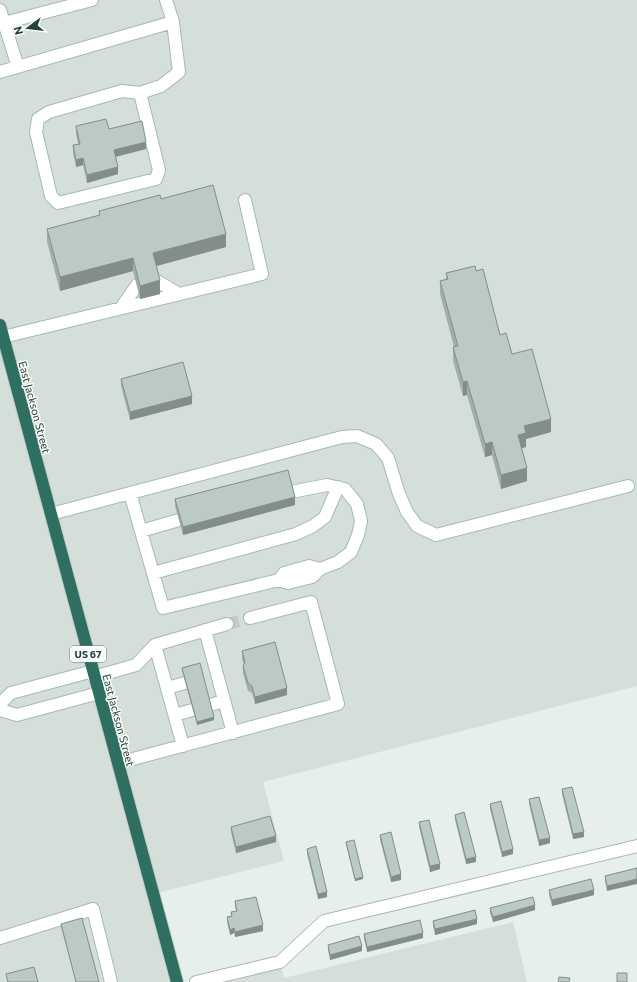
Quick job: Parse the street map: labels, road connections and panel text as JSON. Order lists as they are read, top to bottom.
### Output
{
  "streets": {
    "highway": ["East Jackson Street", "US 67"]
  },
  "north": "left"
}
